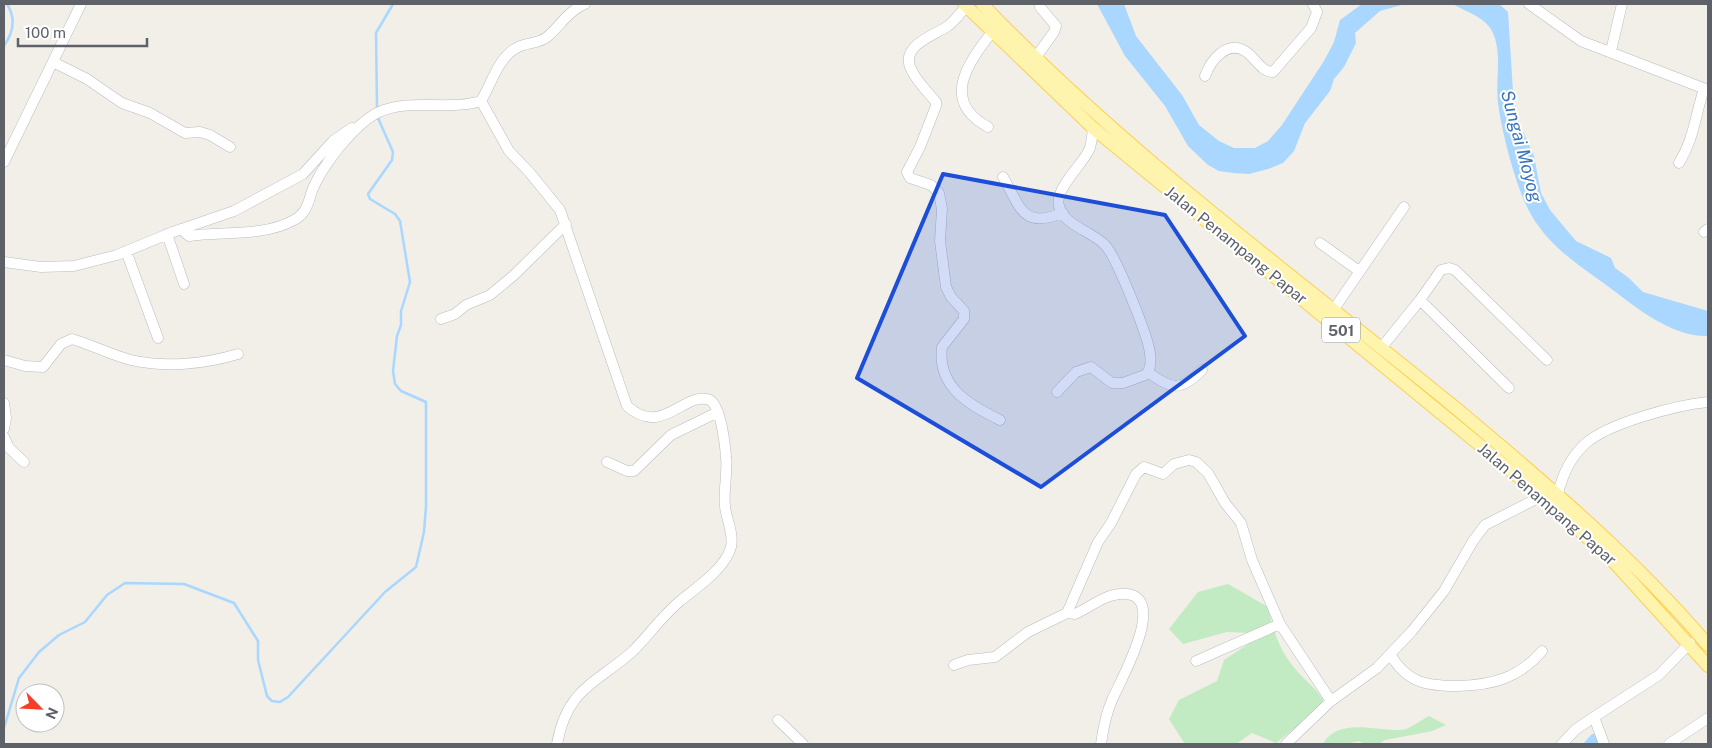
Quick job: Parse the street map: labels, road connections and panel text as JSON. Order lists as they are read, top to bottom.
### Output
{
  "streets": {
    "main road": ["Jalan Penampang Papar", "501"]
  },
  "water": ["Sungai Moyog"],
  "scale_bar": "100 m",
  "north": "bottom right"
}
